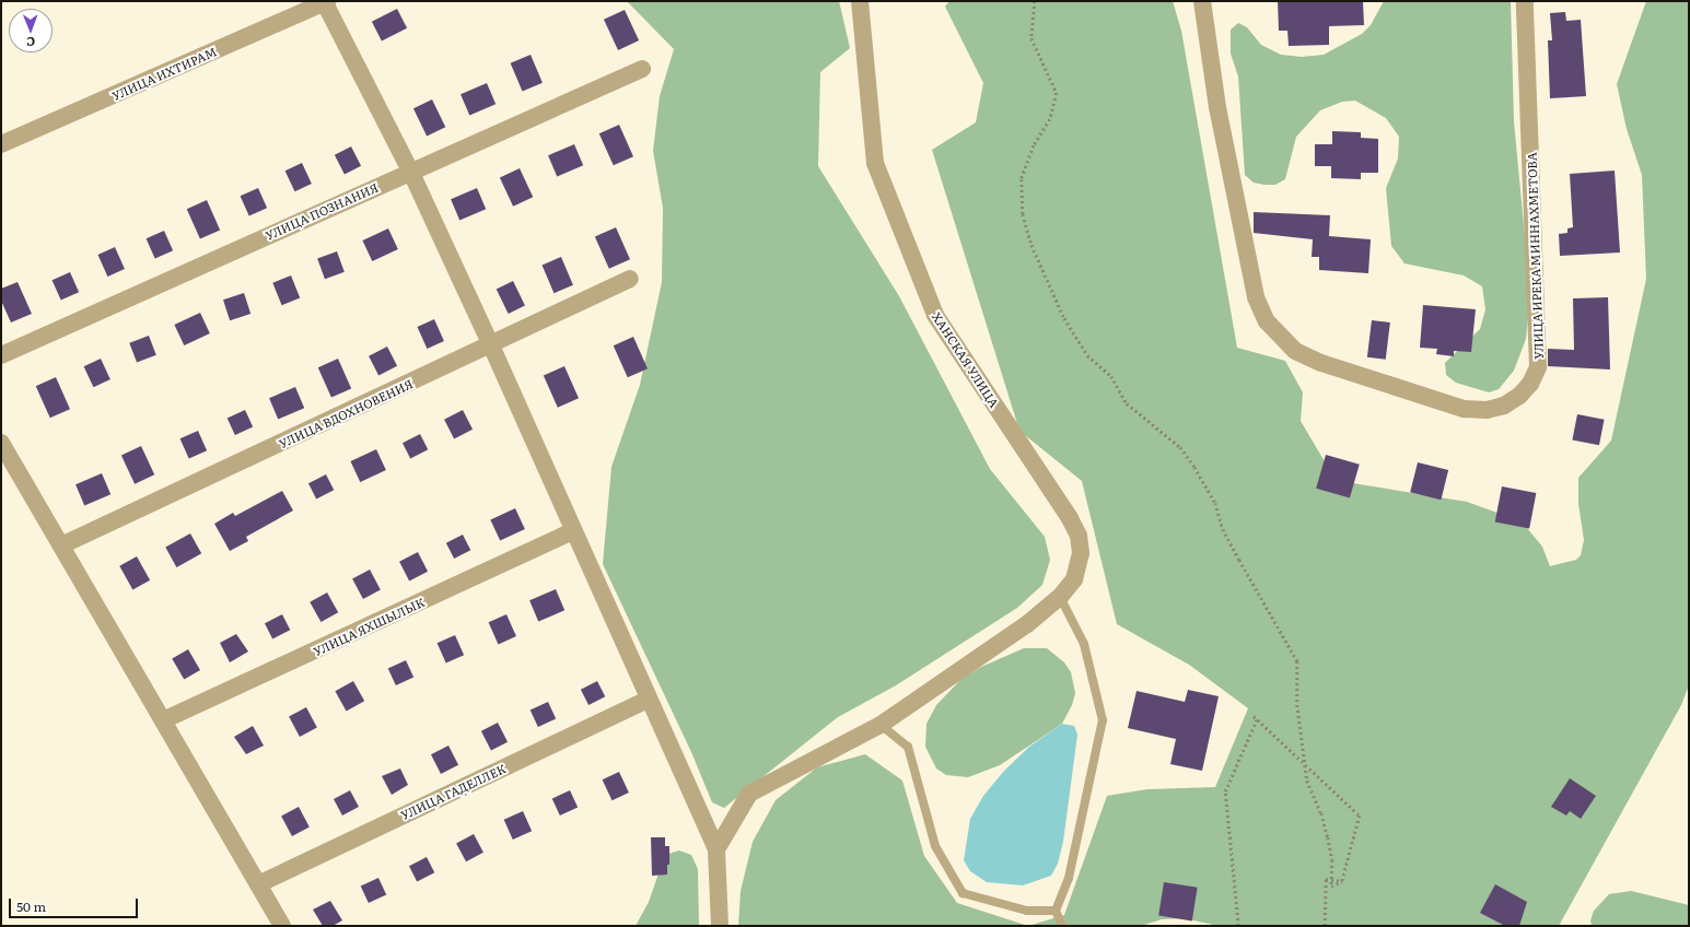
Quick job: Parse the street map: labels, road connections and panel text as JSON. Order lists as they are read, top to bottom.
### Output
{
  "streets": {
    "street": [
      "УЛИЦА ИХТИРАМ",
      "УЛИЦА ПОЗНАНИЯ",
      "УЛИЦА ИРЕКА МИННАХМЕТОВА",
      "ХАНСКАЯ УЛИЦА",
      "УЛИЦА ВДОХНОВЕНИЯ",
      "УЛИЦА ЯХШЫЛЫК",
      "УЛИЦА ГАДЕЛЛЕК"
    ]
  },
  "scale_bar": "50 m",
  "north": "bottom"
}
